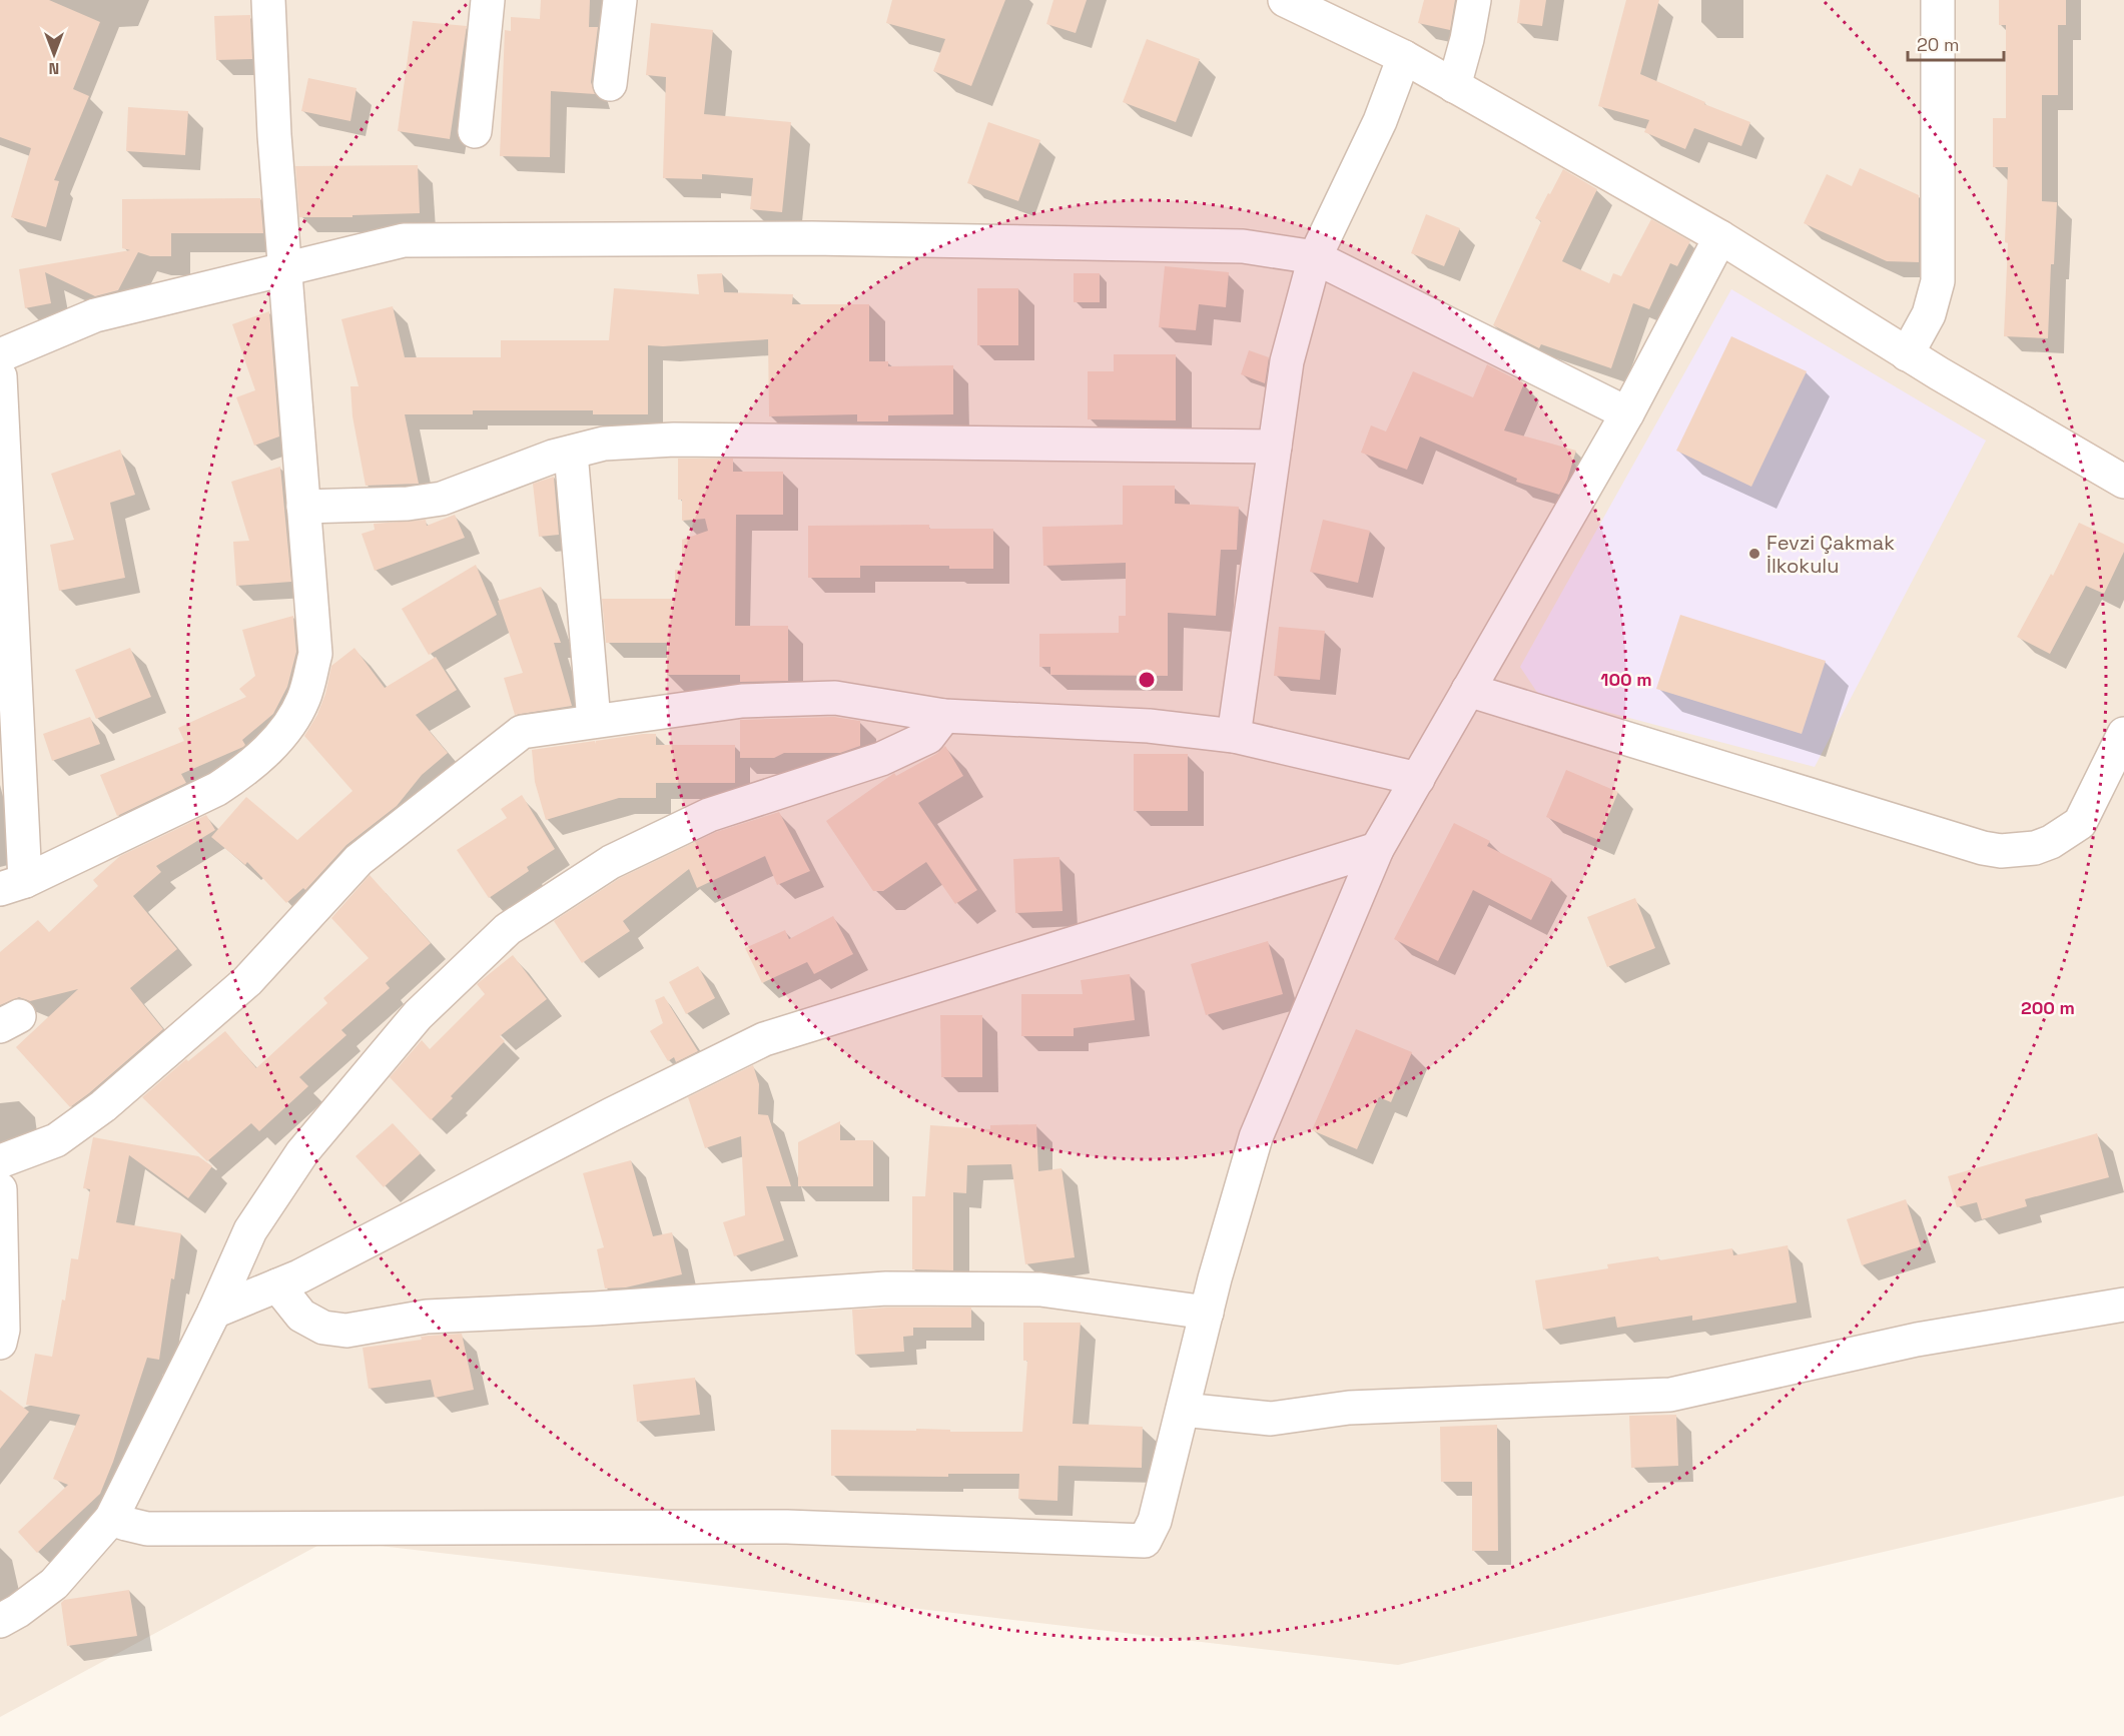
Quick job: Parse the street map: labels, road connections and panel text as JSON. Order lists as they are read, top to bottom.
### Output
{
  "places": ["Fevzi Çakmak İlkokulu"],
  "scale_bar": "20 m",
  "north": "bottom",
  "rings": ["100 m", "200 m"]
}
